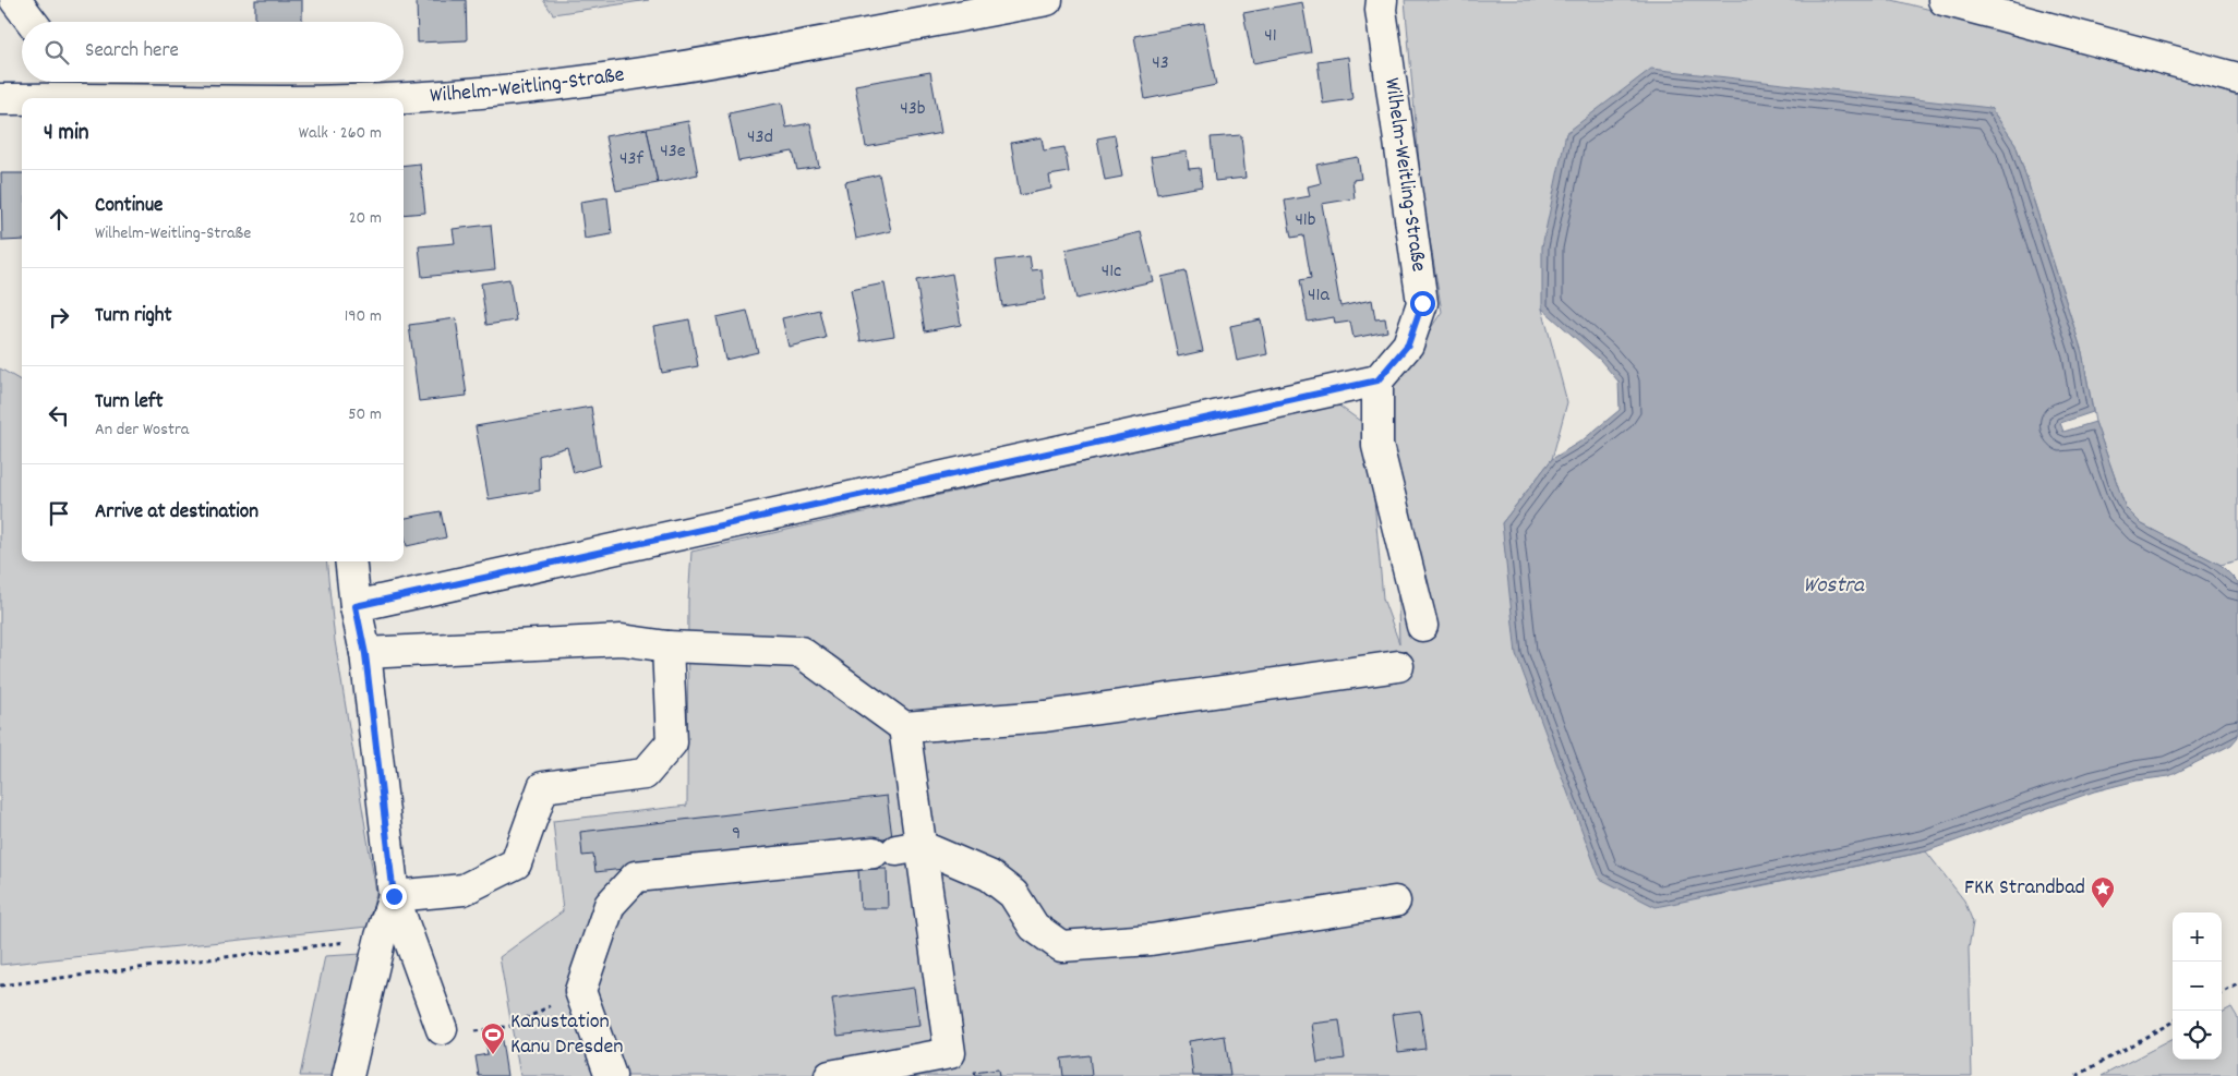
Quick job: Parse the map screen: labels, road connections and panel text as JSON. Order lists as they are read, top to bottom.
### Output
{
  "streets": {
    "street": ["Wilhelm-Weitling-Straße"]
  },
  "water": ["Wostra"],
  "places": {
    "place": ["FKK Strandbad"],
    "sports": ["Kanustation Kanu Dresden"]
  },
  "house_numbers": [
    "41",
    "43",
    "43b",
    "43d",
    "43e",
    "43f",
    "41b",
    "41c",
    "41a",
    "9"
  ],
  "page": {
    "search": "Search here",
    "heading": ["4 min", "Walk · 260 m"],
    "list": [
      ["Continue", "Wilhelm-Weitling-Straße", "20 m"],
      ["Turn right", "190 m"],
      ["Turn left", "An der Wostra", "50 m"],
      "Arrive at destination"
    ],
    "map_buttons": ["+", "−"]
  }
}
